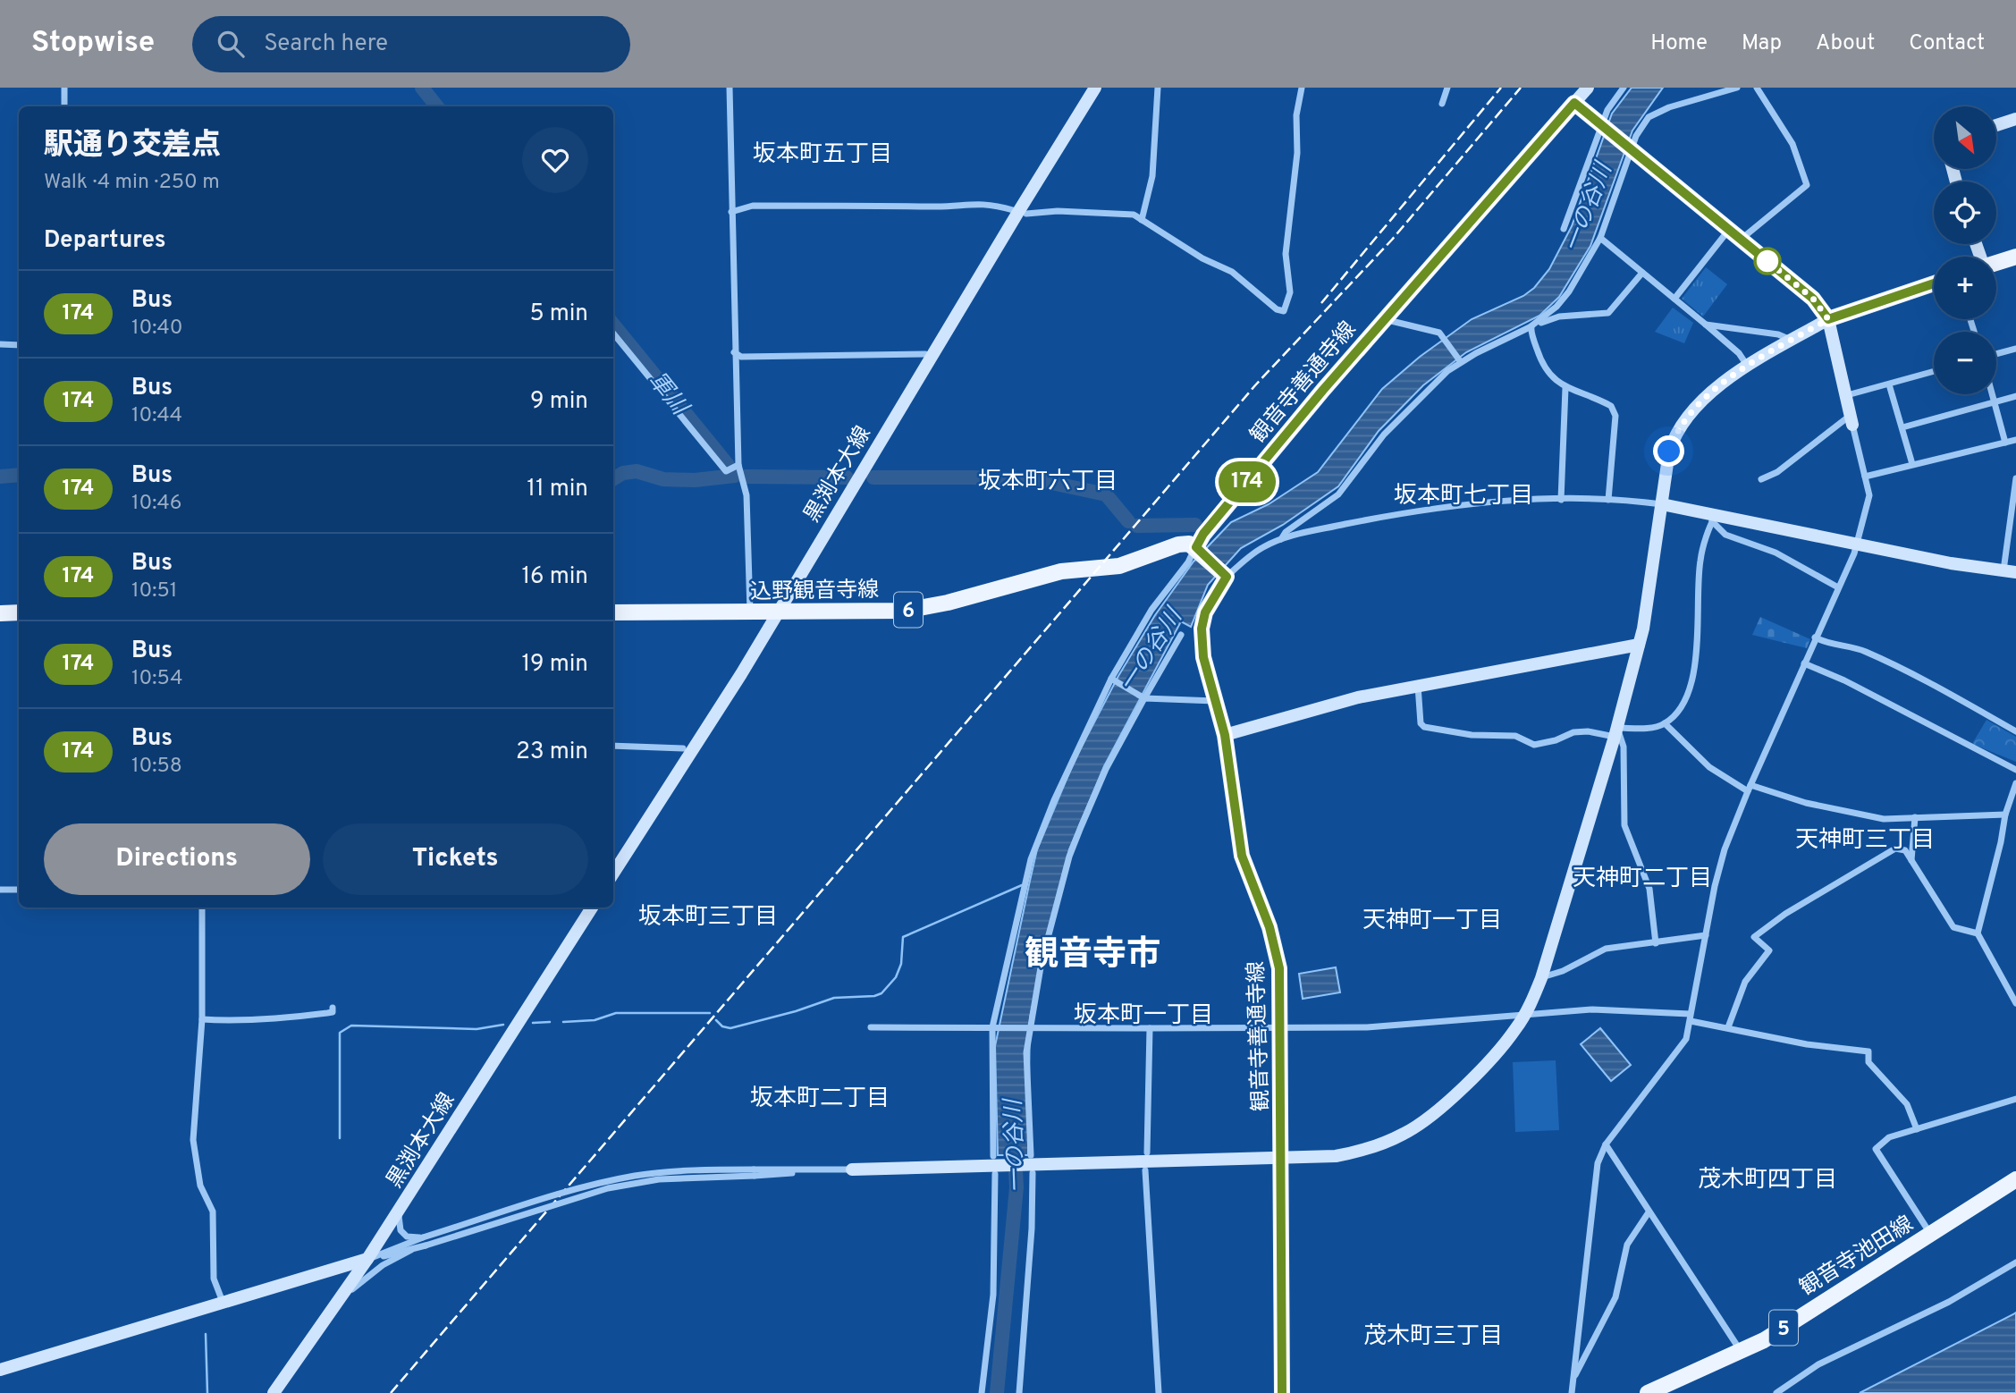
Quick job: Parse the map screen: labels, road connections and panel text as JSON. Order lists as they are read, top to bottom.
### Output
{
  "streets": {
    "main road": [
      "観音寺善通寺線",
      "込野観音寺線",
      "6",
      "観音寺池田線",
      "5"
    ],
    "street": ["黒渕本大線"]
  },
  "crossings": [
    ["観音寺善通寺線", "込野観音寺線"],
    ["黒渕本大線", "込野観音寺線"]
  ],
  "districts": [
    "坂本町五丁目",
    "坂本町六丁目",
    "坂本町七丁目",
    "天神町三丁目",
    "天神町二丁目",
    "坂本町三丁目",
    "天神町一丁目",
    "観音寺市",
    "坂本町一丁目",
    "坂本町二丁目",
    "茂木町四丁目",
    "茂木町三丁目"
  ],
  "water": ["一の谷川", "軍川"],
  "lines": ["bus line 174"],
  "north": "bottom right",
  "page": {
    "header": "Stopwise",
    "search": "Search here",
    "nav": [
      "Home",
      "Map",
      "About",
      "Contact"
    ],
    "on_map": "174",
    "map_buttons": ["+", "−"],
    "heading": [
      ["駅通り交差点", "Walk · 4 min · 250 m"],
      "Departures"
    ],
    "list": [
      {
        "mark": "174",
        "name": "Bus",
        "note": "10:40",
        "value": "5 min"
      },
      {
        "mark": "174",
        "name": "Bus",
        "note": "10:44",
        "value": "9 min"
      },
      {
        "mark": "174",
        "name": "Bus",
        "note": "10:46",
        "value": "11 min"
      },
      {
        "mark": "174",
        "name": "Bus",
        "note": "10:51",
        "value": "16 min"
      },
      {
        "mark": "174",
        "name": "Bus",
        "note": "10:54",
        "value": "19 min"
      },
      {
        "mark": "174",
        "name": "Bus",
        "note": "10:58",
        "value": "23 min"
      }
    ],
    "buttons": ["Directions", "Tickets"]
  }
}
